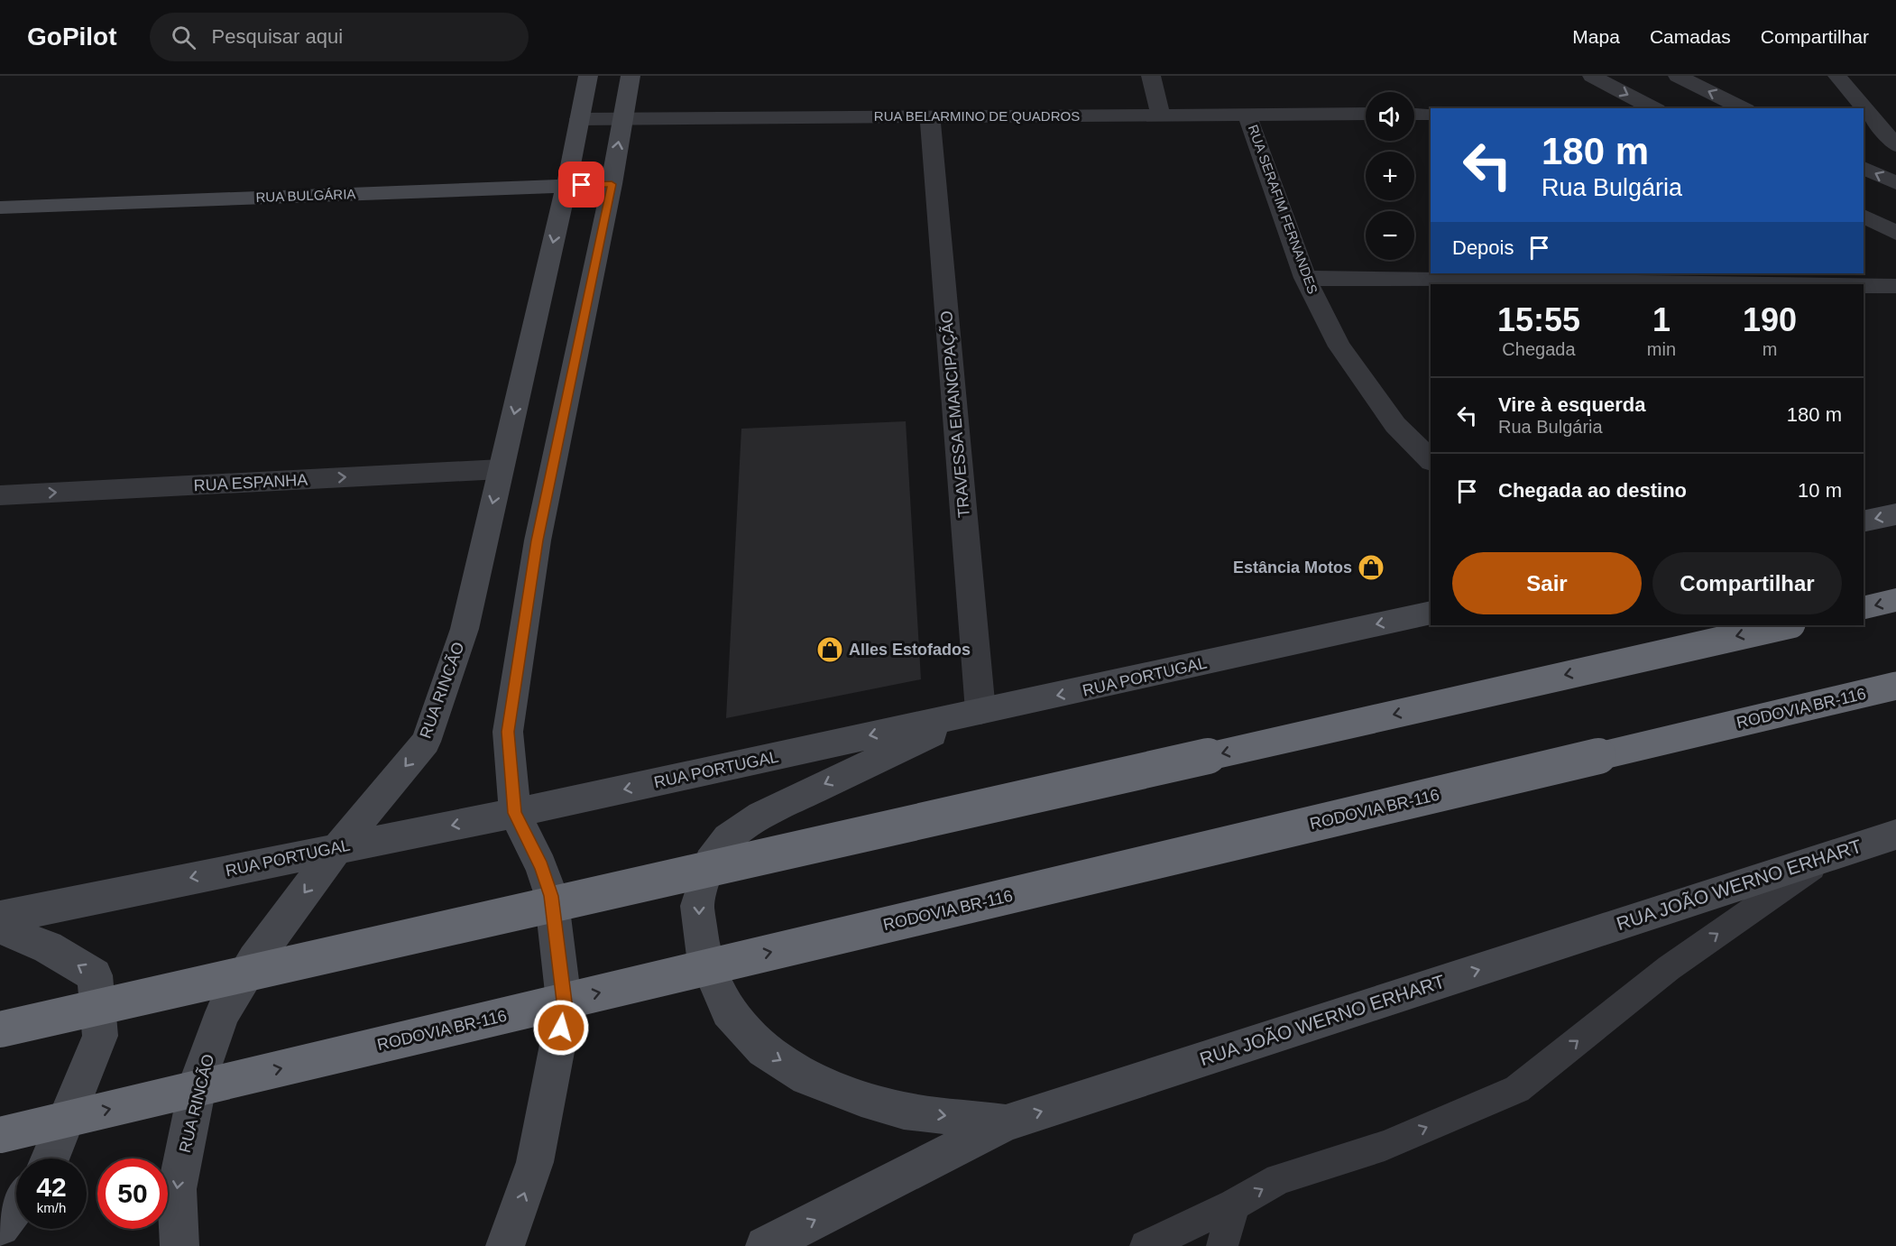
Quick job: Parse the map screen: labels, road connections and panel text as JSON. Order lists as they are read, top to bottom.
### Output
{
  "streets": {
    "highway": ["RODOVIA BR-116"],
    "main road": [
      "RUA BULGÁRIA",
      "RUA PORTUGAL",
      "RUA RINCÃO",
      "RUA JOÃO WERNO ERHART"
    ],
    "street": [
      "RUA BELARMINO DE QUADROS",
      "RUA SERAFIM FERNANDES",
      "TRAVESSA EMANCIPAÇÃO",
      "RUA ESPANHA"
    ]
  },
  "crossings": [
    ["RUA BELARMINO DE QUADROS", "RUA SERAFIM FERNANDES"],
    ["RUA BELARMINO DE QUADROS", "TRAVESSA EMANCIPAÇÃO"],
    ["RUA BELARMINO DE QUADROS", "RUA RINCÃO"],
    ["RUA BULGÁRIA", "RUA RINCÃO"],
    ["TRAVESSA EMANCIPAÇÃO", "RUA PORTUGAL"],
    ["RUA ESPANHA", "RUA RINCÃO"],
    ["RUA PORTUGAL", "RUA RINCÃO"]
  ],
  "one_way": ["RUA ESPANHA", "RUA PORTUGAL", "RUA JOÃO WERNO ERHART"],
  "places": {
    "shop": ["Estância Motos", "Alles Estofados"]
  },
  "page": {
    "header": "GoPilot",
    "search": "Pesquisar aqui",
    "nav": ["Mapa", "Camadas", "Compartilhar"],
    "map_buttons": ["+", "−"],
    "turn": ["180 m", "Rua Bulgária"],
    "then": "Depois",
    "eta": [
      "15:55",
      "Chegada",
      "1",
      "min",
      "190",
      "m"
    ],
    "list": [
      {
        "name": "Vire à esquerda",
        "note": "Rua Bulgária",
        "value": "180 m"
      },
      {
        "name": "Chegada ao destino",
        "value": "10 m"
      }
    ],
    "buttons": ["Sair", "Compartilhar"],
    "speed": "42 km/h",
    "limit": "50"
  }
}
